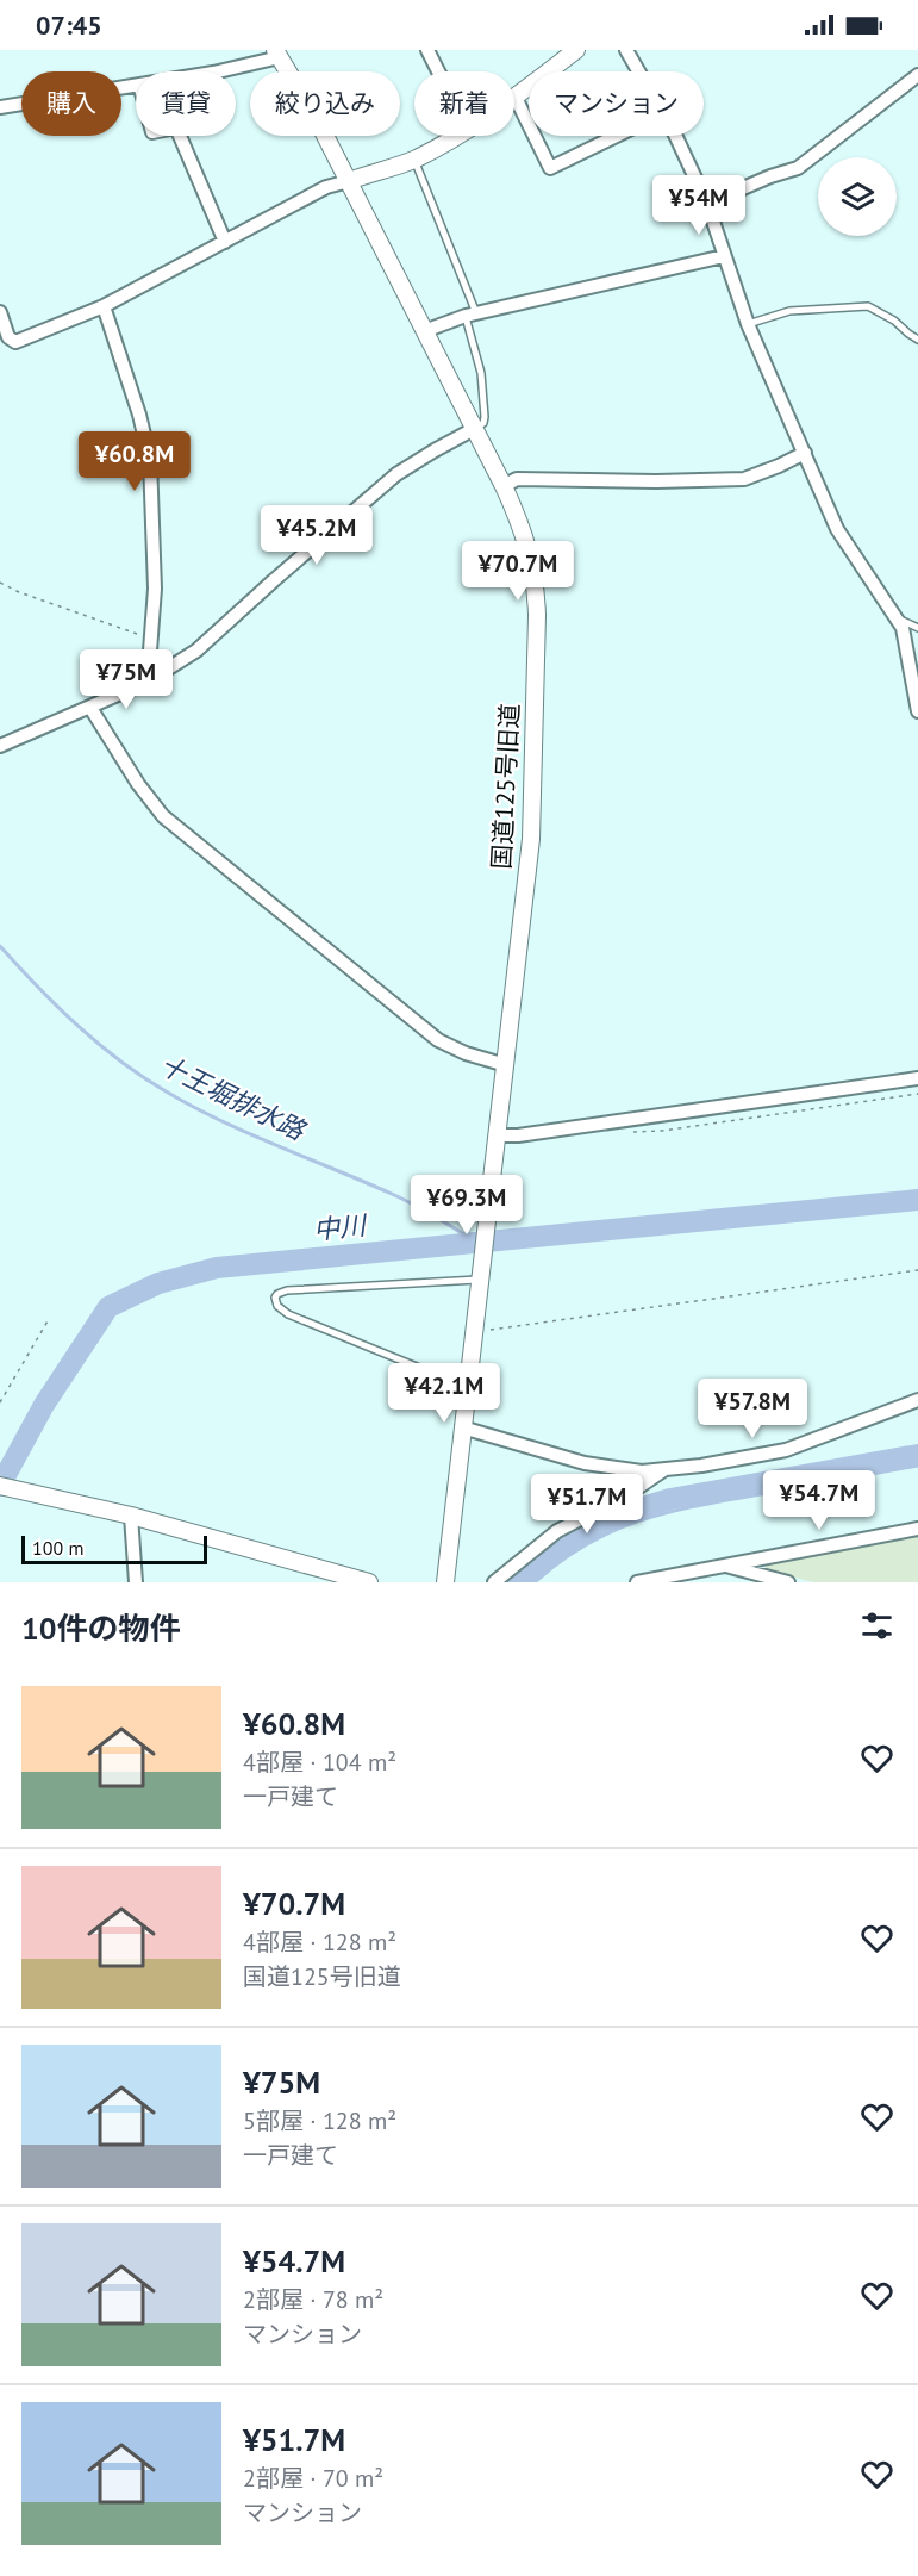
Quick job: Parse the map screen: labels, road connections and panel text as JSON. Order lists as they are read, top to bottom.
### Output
{
  "streets": {
    "street": ["国道125号旧道"]
  },
  "water": ["十王堀排水路", "中川"],
  "scale_bar": "100 m",
  "page": {
    "status": "07:45",
    "chip": [
      "購入",
      "賃貸",
      "絞り込み",
      "新着",
      "マンション"
    ],
    "price": [
      "¥54M",
      "¥60.8M",
      "¥45.2M",
      "¥70.7M",
      "¥75M",
      "¥69.3M",
      "¥42.1M",
      "¥57.8M",
      "¥54.7M",
      "¥51.7M"
    ],
    "scale": "100 m",
    "heading": "10件の物件",
    "list": [
      {
        "name": "¥60.8M",
        "note": "4部屋 · 104 m² · 一戸建て"
      },
      {
        "name": "¥70.7M",
        "note": "4部屋 · 128 m² · 国道125号旧道"
      },
      {
        "name": "¥75M",
        "note": "5部屋 · 128 m² · 一戸建て"
      },
      {
        "name": "¥54.7M",
        "note": "2部屋 · 78 m² · マンション"
      },
      {
        "name": "¥51.7M",
        "note": "2部屋 · 70 m² · マンション"
      }
    ]
  }
}
